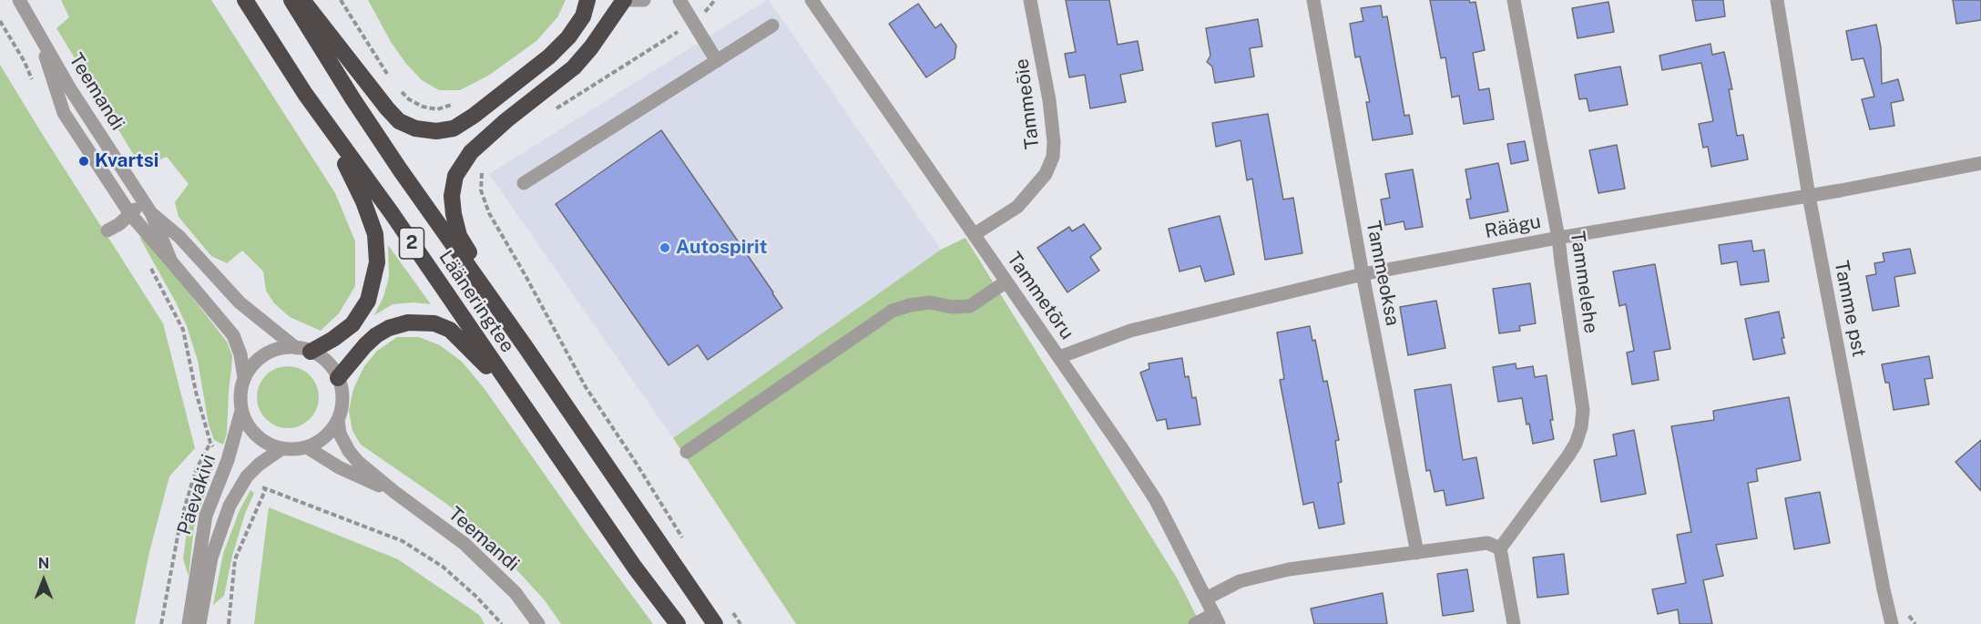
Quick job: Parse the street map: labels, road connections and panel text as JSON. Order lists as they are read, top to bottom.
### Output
{
  "streets": {
    "highway": ["2", "Lääneringtee"],
    "street": [
      "Teemandi",
      "Tammeõie",
      "Räägu",
      "Tammeoksa",
      "Tammelehe",
      "Tammetõru",
      "Tamme pst",
      "Päevakivi"
    ]
  },
  "crossings": [
    ["Teemandi", "Päevakivi"],
    ["Tammeõie", "Tammetõru"],
    ["Räägu", "Tammeoksa"],
    ["Räägu", "Tammelehe"],
    ["Räägu", "Tammetõru"],
    ["Räägu", "Tamme pst"]
  ],
  "places": ["Kvartsi", "Autospirit"],
  "north": "top"
}
